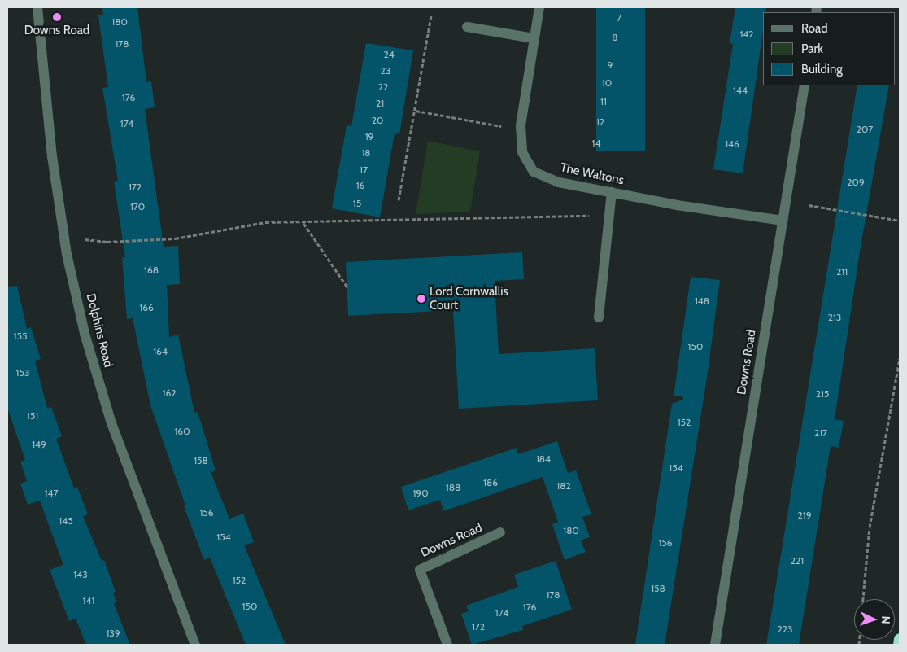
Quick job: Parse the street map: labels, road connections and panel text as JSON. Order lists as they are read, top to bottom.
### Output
{
  "streets": {
    "street": ["The Waltons", "Dolphins Road", "Downs Road"]
  },
  "crossings": [
    ["The Waltons", "Downs Road"]
  ],
  "places": ["Downs Road", "Lord Cornwallis Court"],
  "house_numbers": [
    "7",
    "180",
    "142",
    "8",
    "178",
    "24",
    "9",
    "23",
    "10",
    "22",
    "144",
    "176",
    "11",
    "21",
    "20",
    "12",
    "174",
    "207",
    "19",
    "14",
    "146",
    "18",
    "17",
    "209",
    "16",
    "172",
    "15",
    "170",
    "168",
    "211",
    "148",
    "166",
    "213",
    "155",
    "150",
    "164",
    "153",
    "162",
    "215",
    "151",
    "152",
    "160",
    "217",
    "149",
    "184",
    "158",
    "154",
    "186",
    "182",
    "188",
    "147",
    "190",
    "156",
    "219",
    "145",
    "180",
    "154",
    "156",
    "221",
    "143",
    "152",
    "158",
    "178",
    "141",
    "150",
    "176",
    "174",
    "172",
    "223",
    "139"
  ],
  "legend": ["Road", "Park", "Building"],
  "north": "right"
}
